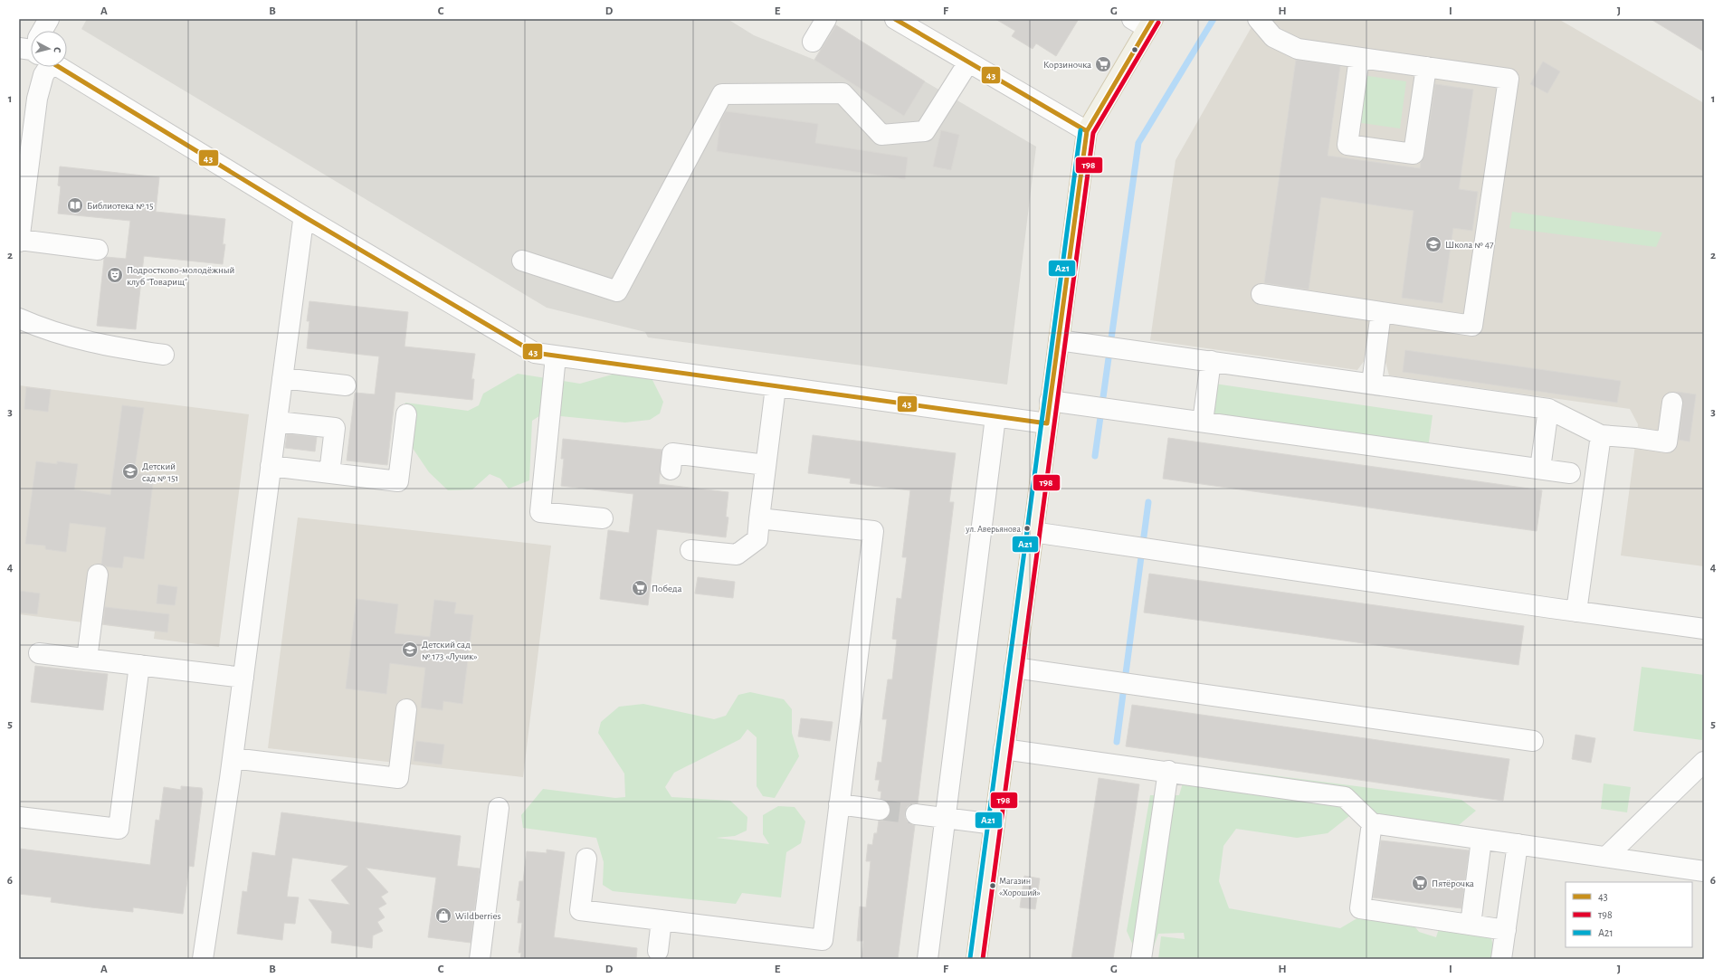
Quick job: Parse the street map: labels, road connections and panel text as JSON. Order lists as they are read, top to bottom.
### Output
{
  "places": {
    "supermarket": ["Корзиночка", "Победа", "Пятёрочка"],
    "library": ["Библиотека № 15"],
    "school or university": ["Школа № 47", "Детский сад № 151", "Детский сад № 173 «Лучик»"],
    "theatre": ["Подростково-молодёжный клуб \"Товарищ\""],
    "other": ["ул. Аверьянова", "Магазин «Хороший»"],
    "shop": ["Wildberries"]
  },
  "lines": ["transit line 43", "transit line т98", "transit line А21"],
  "legend": ["43", "т98", "А21"],
  "north": "right",
  "grid": {
    "columns": [
      "A",
      "B",
      "C",
      "D",
      "E",
      "F",
      "G",
      "H",
      "I",
      "J"
    ],
    "rows": [
      "1",
      "2",
      "3",
      "4",
      "5",
      "6"
    ]
  }
}
